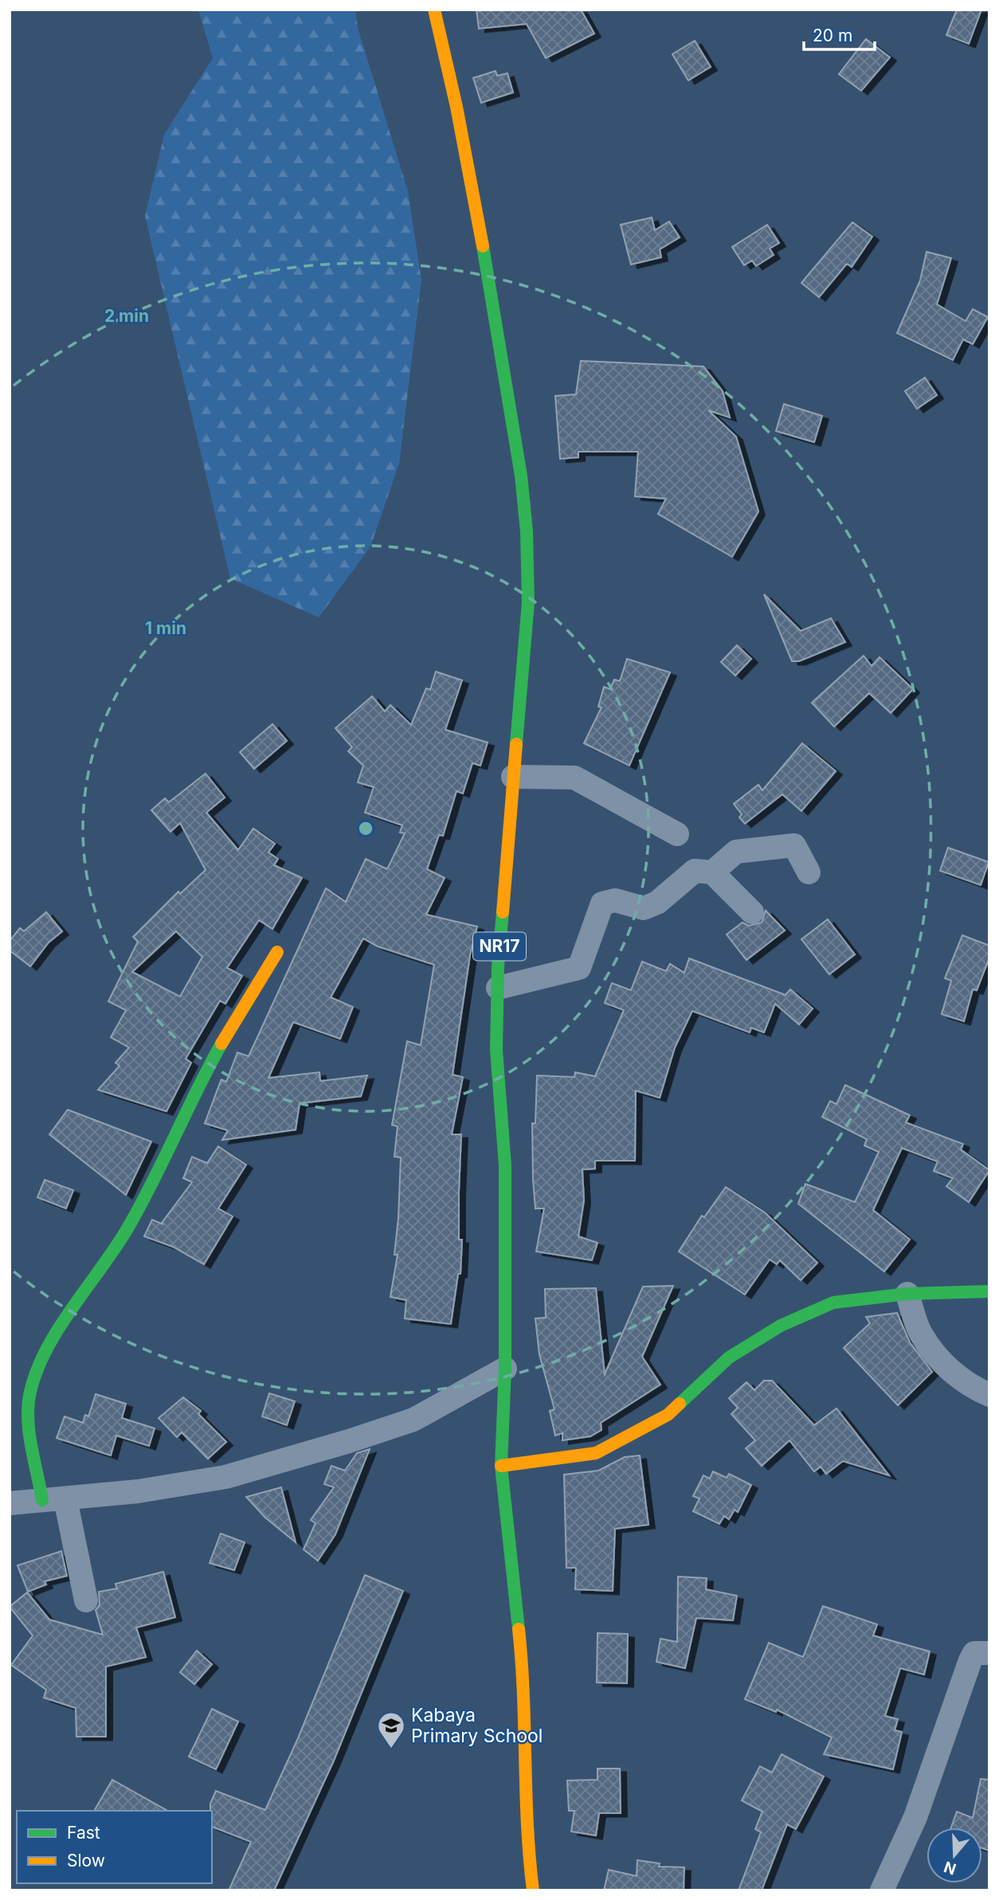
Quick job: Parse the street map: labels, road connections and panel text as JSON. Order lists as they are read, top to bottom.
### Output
{
  "streets": {
    "main road": ["NR17"]
  },
  "places": {
    "school or university": ["Kabaya Primary School"]
  },
  "legend": ["Fast", "Slow"],
  "scale_bar": "20 m",
  "north": "bottom",
  "rings": ["2 min", "1 min"]
}
